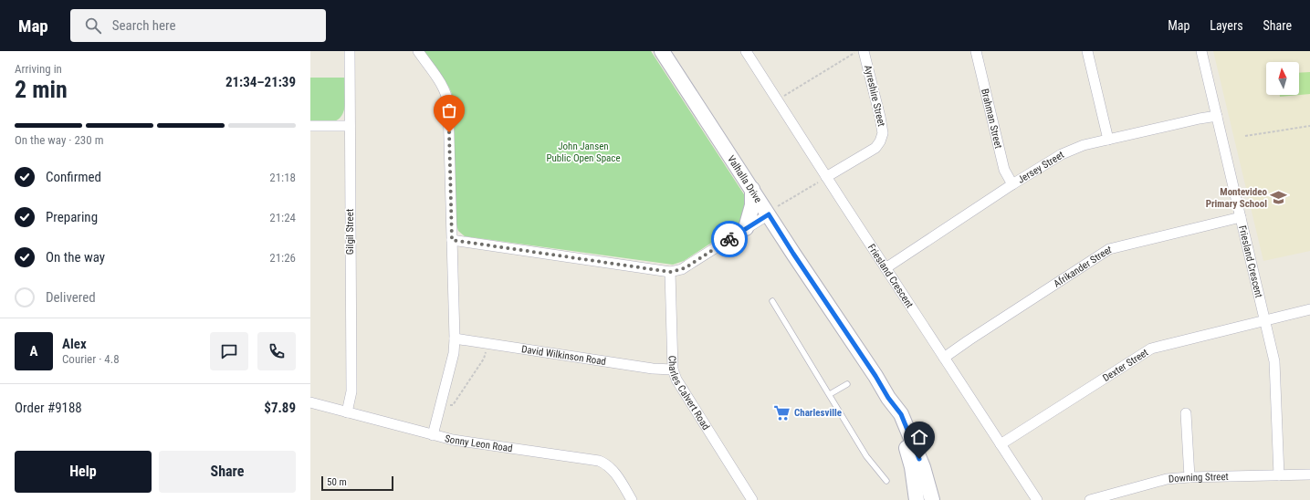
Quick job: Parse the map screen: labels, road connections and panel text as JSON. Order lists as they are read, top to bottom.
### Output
{
  "streets": {
    "main road": ["Valhalla Drive"],
    "street": [
      "Ayreshire Street",
      "Brahman Street",
      "Jersey Street",
      "Gilgil Street",
      "Friesland Crescent",
      "Afrikander Street",
      "David Wilkinson Road",
      "Dexter Street",
      "Charles Calvert Road",
      "Sonny Leon Road",
      "Downing Street"
    ]
  },
  "crossings": [
    ["Ayreshire Street", "Friesland Crescent"],
    ["Brahman Street", "Jersey Street"],
    ["Jersey Street", "Friesland Crescent"],
    ["Gilgil Street", "Sonny Leon Road"],
    ["Friesland Crescent", "Afrikander Street"],
    ["Friesland Crescent", "Dexter Street"],
    ["Friesland Crescent", "Downing Street"],
    ["David Wilkinson Road", "Charles Calvert Road"]
  ],
  "parks": ["John Jansen Public Open Space"],
  "places": {
    "school or university": ["Montevideo Primary School"],
    "supermarket": ["Charlesville"]
  },
  "scale_bar": "50 m",
  "north": "top",
  "page": {
    "header": "Map",
    "search": "Search here",
    "nav": ["Map", "Layers", "Share"],
    "heading": ["2 min", "Arriving in", "21:34–21:39"],
    "panel": [
      "Alex",
      "Courier · 4.8",
      "Order #9188",
      "$7.89"
    ],
    "bar": "On the way · 230 m",
    "list": [
      ["Confirmed", "21:18"],
      ["Preparing", "21:24"],
      ["On the way", "21:26"],
      "Delivered"
    ],
    "round": "A",
    "buttons": ["Help", "Share"],
    "scale": "50 m"
  }
}
